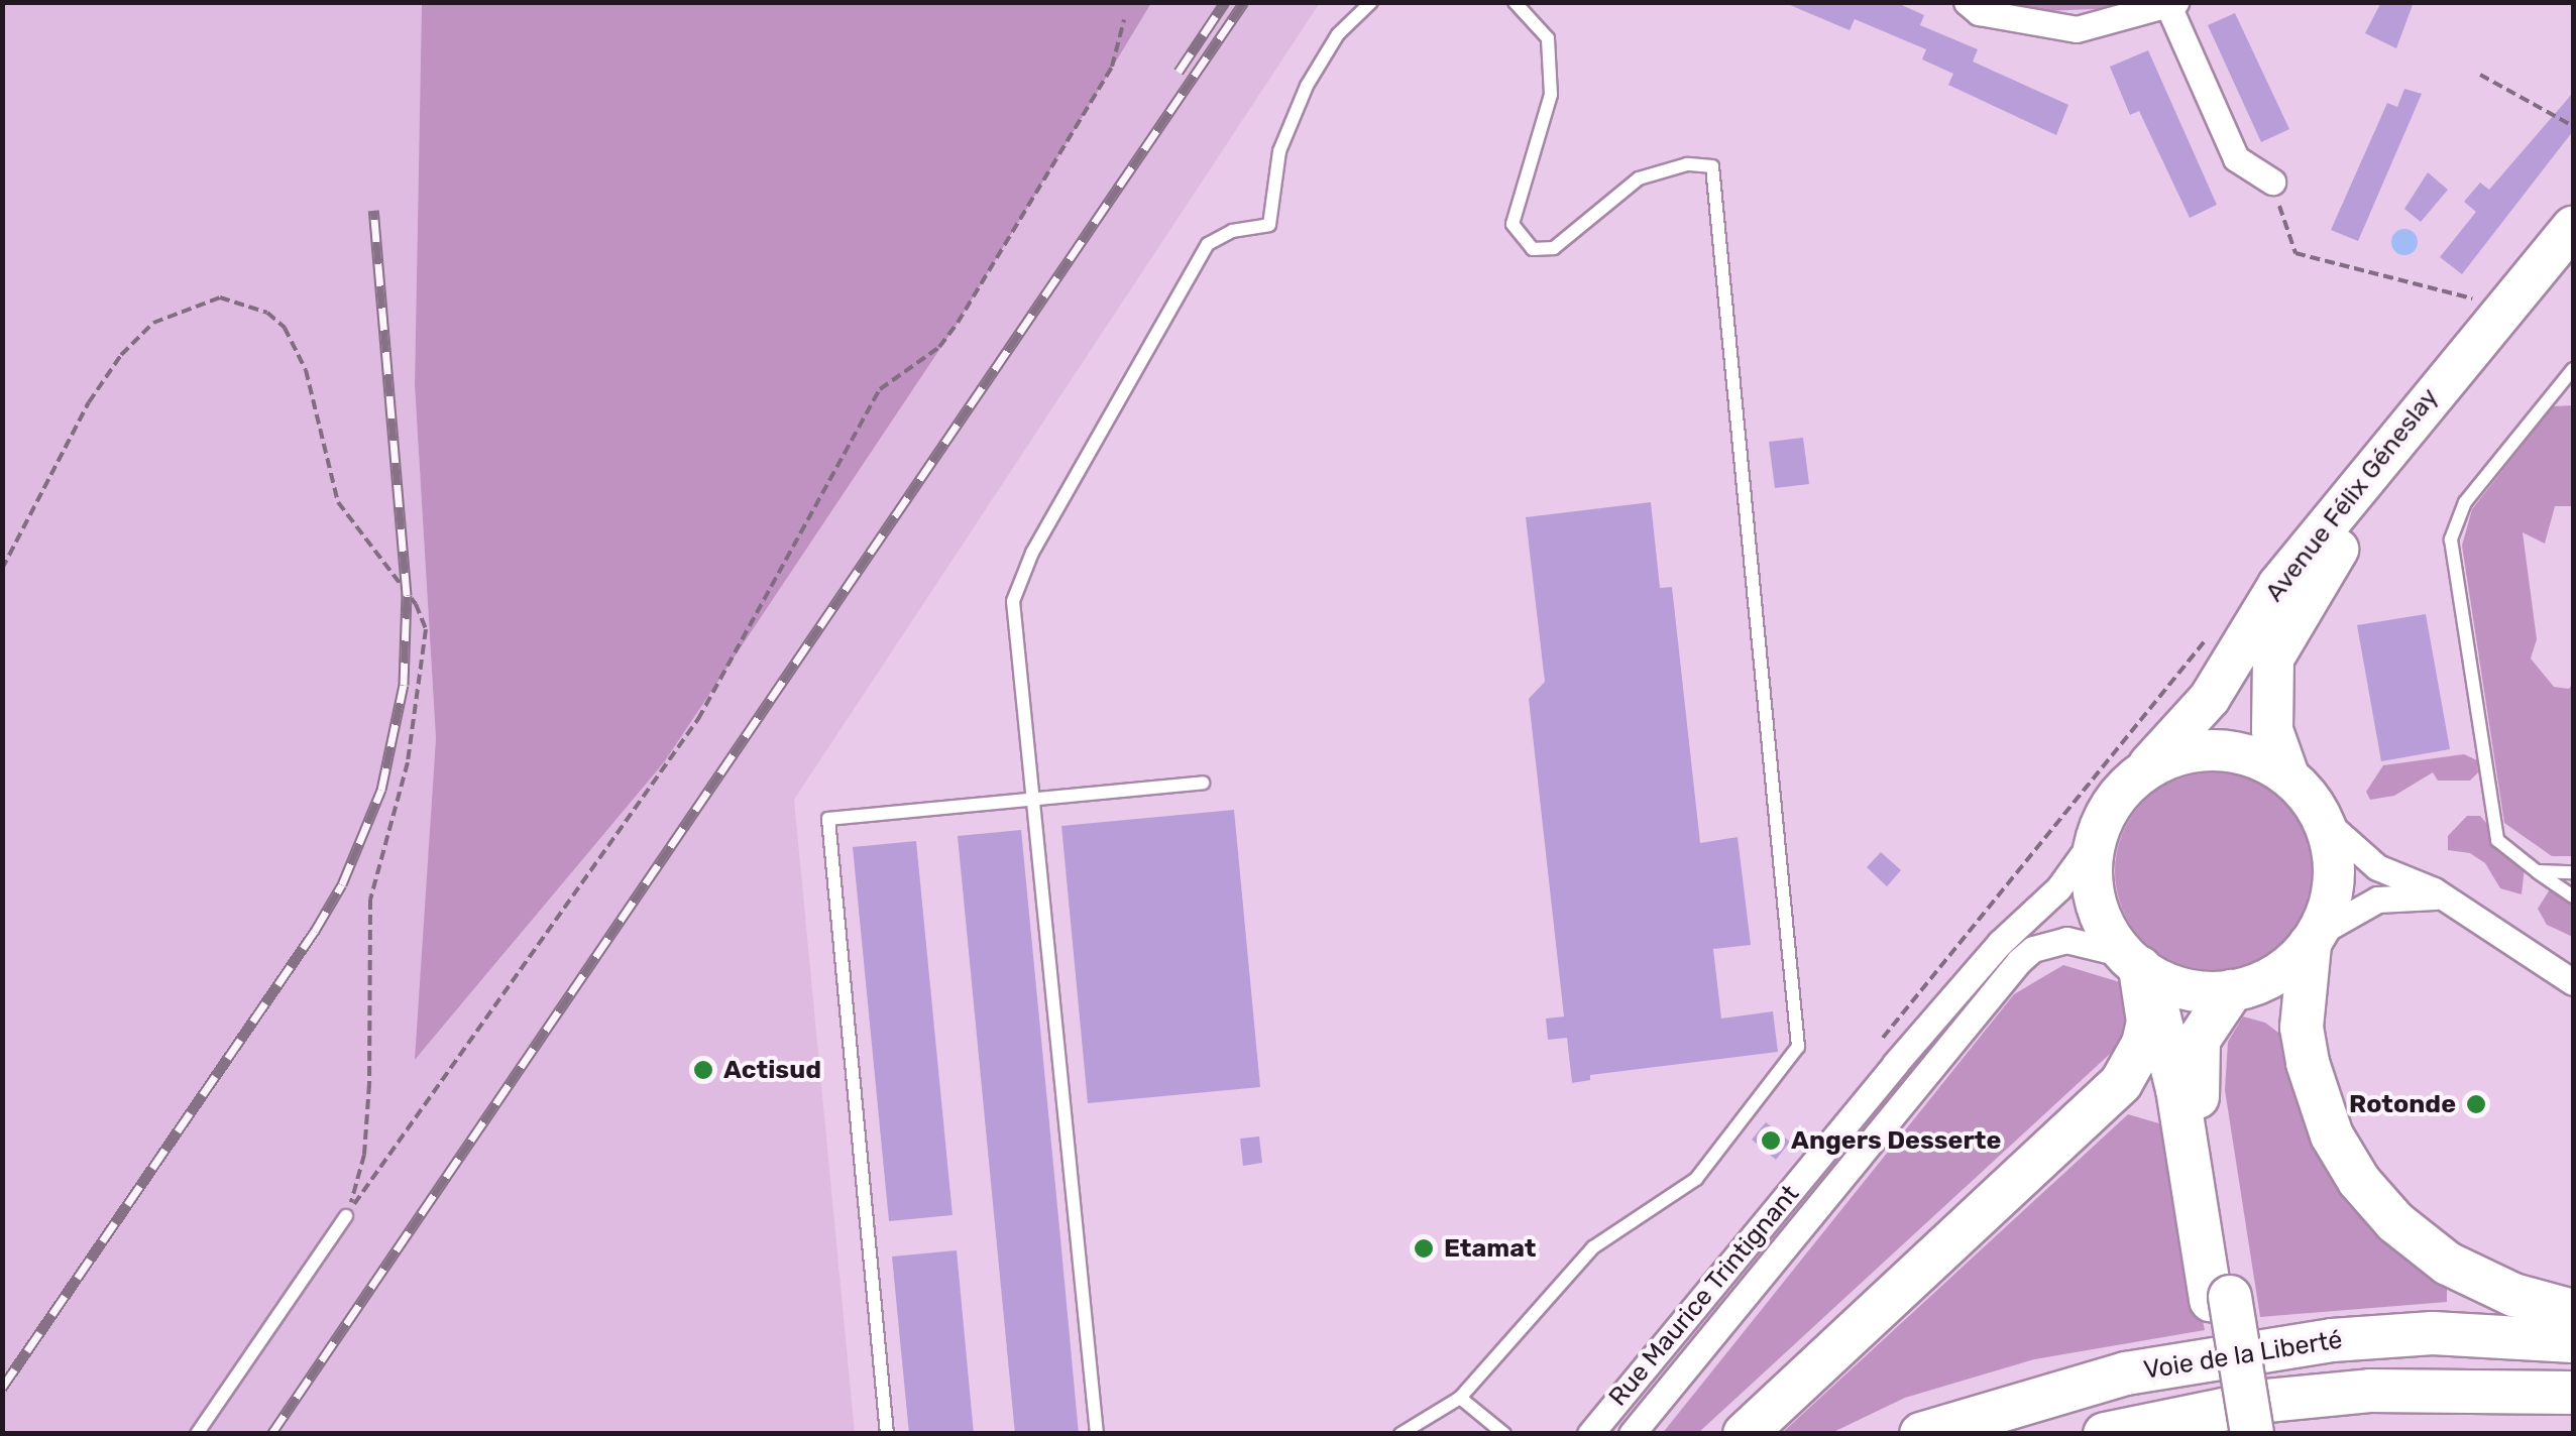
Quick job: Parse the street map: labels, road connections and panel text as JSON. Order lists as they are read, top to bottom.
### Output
{
  "streets": {
    "highway": ["Voie de la Liberté"],
    "main road": ["Avenue Félix Géneslay"],
    "street": ["Rue Maurice Trintignant"]
  },
  "crossings": [
    ["Avenue Félix Géneslay", "Rue Maurice Trintignant"]
  ],
  "places": [
    "Actisud",
    "Rotonde",
    "Angers Desserte",
    "Etamat"
  ]
}
